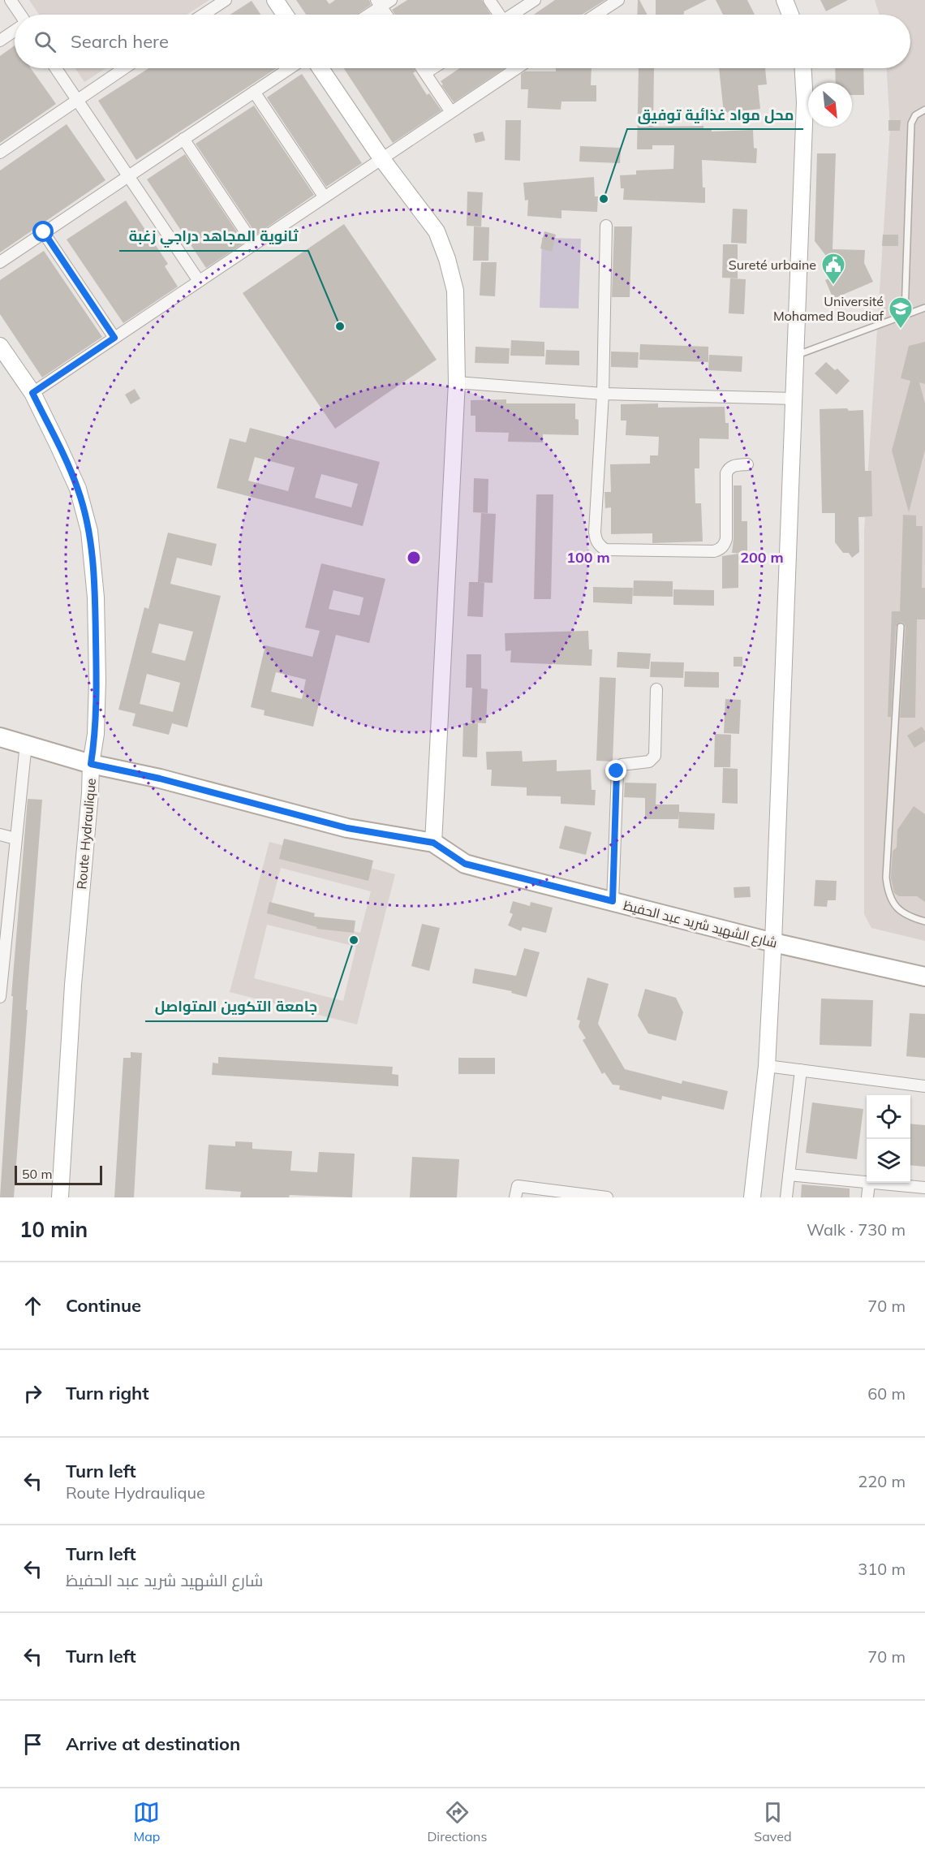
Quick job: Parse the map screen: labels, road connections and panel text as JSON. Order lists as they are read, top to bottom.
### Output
{
  "streets": {
    "main road": ["Route Hydraulique", "شارع الشهيد شريد عبد الحفيظ"]
  },
  "crossings": [
    ["Route Hydraulique", "شارع الشهيد شريد عبد الحفيظ"]
  ],
  "places": {
    "other": ["محل مواد غذائية توفيق", "ثانوية المجاهد دراجي زغبة", "جامعة التكوين المتواصل"],
    "public building": ["Sureté urbaine"],
    "school or university": ["Université Mohamed Boudiaf"]
  },
  "scale_bar": "50 m",
  "north": "bottom right",
  "page": {
    "search": "Search here",
    "scale": "50 m",
    "heading": ["10 min", "Walk · 730 m"],
    "list": [
      ["Continue", "70 m"],
      ["Turn right", "60 m"],
      ["Turn left", "Route Hydraulique", "220 m"],
      ["Turn left", "شارع الشهيد شريد عبد الحفيظ", "310 m"],
      ["Turn left", "70 m"],
      "Arrive at destination"
    ],
    "nav": ["Map", "Directions", "Saved"]
  },
  "rings": ["100 m", "200 m"]
}
